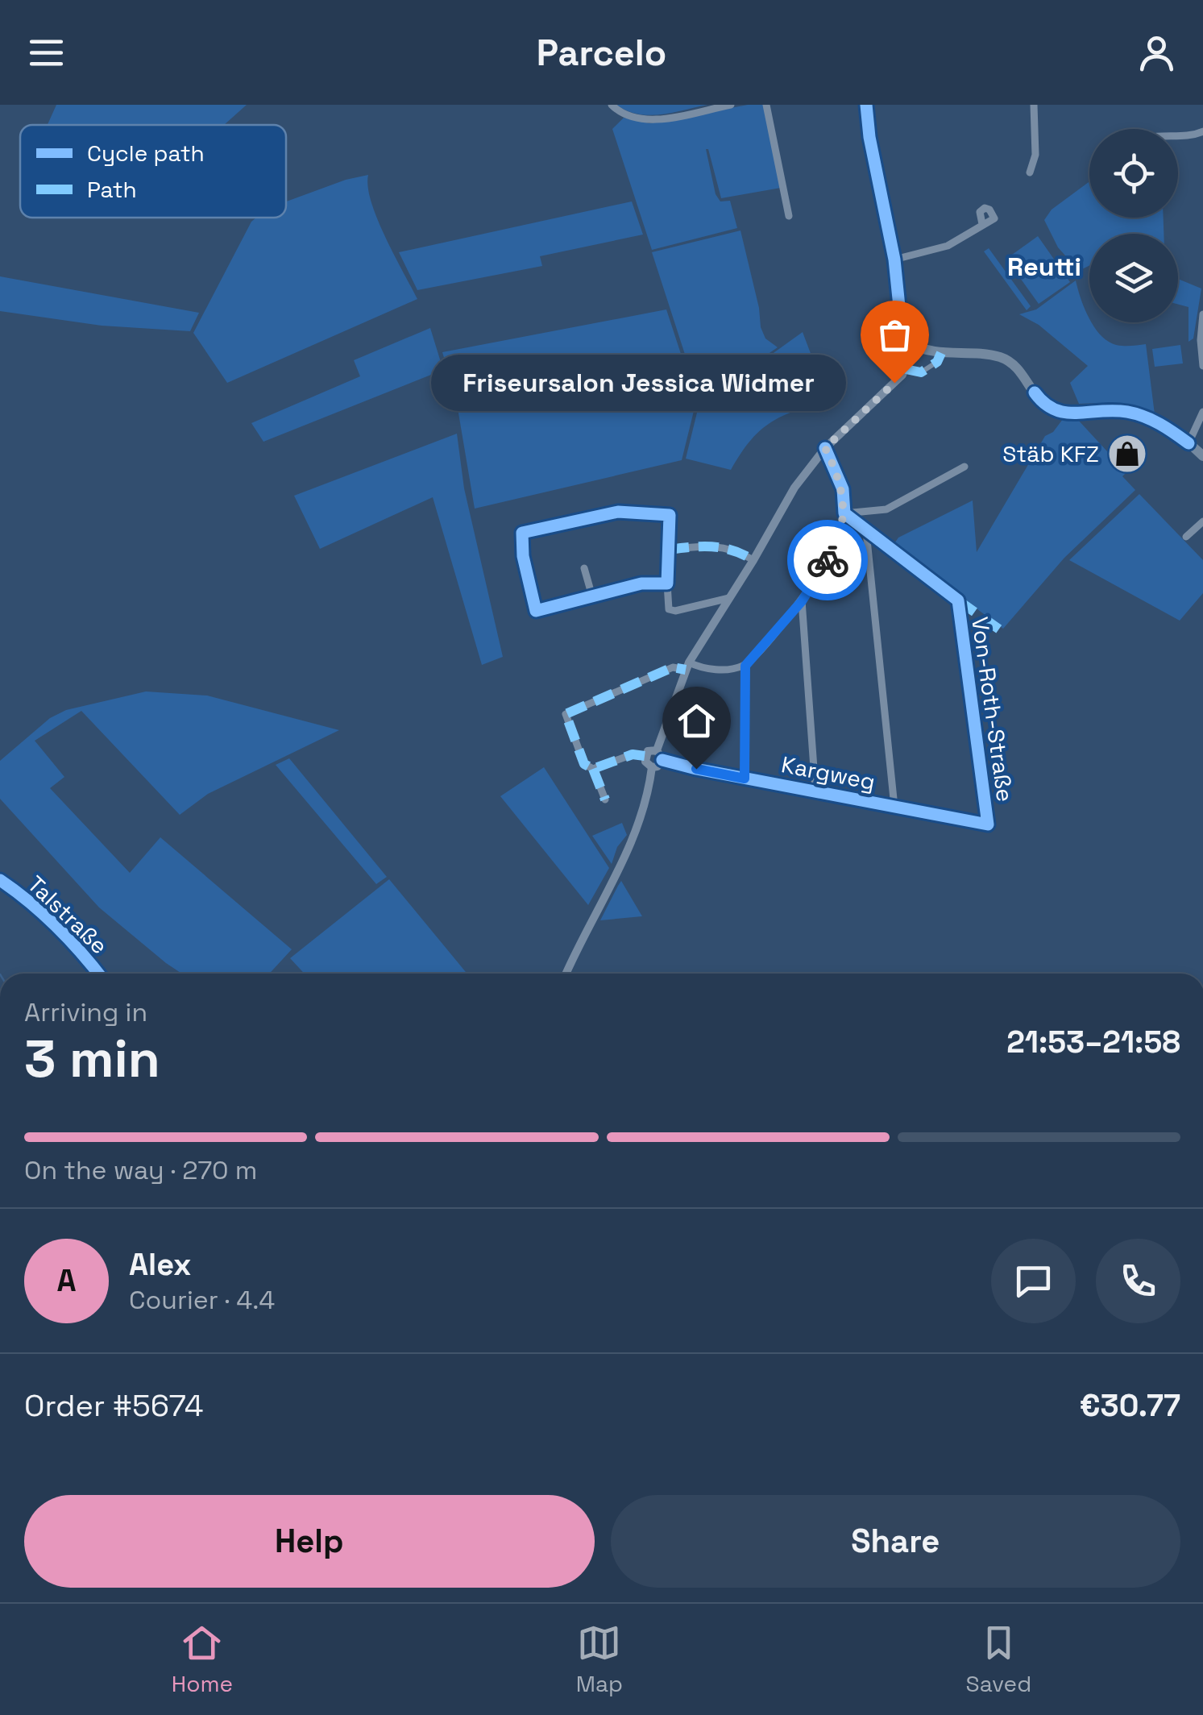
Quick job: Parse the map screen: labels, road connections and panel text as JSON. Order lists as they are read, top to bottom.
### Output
{
  "streets": {
    "street": ["Von-Roth-Straße", "Kargweg", "Talstraße"]
  },
  "crossings": [
    ["Von-Roth-Straße", "Kargweg"]
  ],
  "districts": ["Reutti"],
  "places": {
    "other": ["Friseursalon Jessica Widmer"],
    "shop": ["Stäb KFZ"]
  },
  "legend": ["Cycle path", "Path"],
  "page": {
    "header": "Parcelo",
    "bubble": "Friseursalon Jessica Widmer",
    "heading": ["3 min", "Arriving in", "21:53–21:58"],
    "panel": [
      "Alex",
      "Courier · 4.4",
      "Order #5674",
      "€30.77"
    ],
    "bar": "On the way · 270 m",
    "round": "A",
    "buttons": ["Help", "Share"],
    "tabs": ["Home", "Map", "Saved"]
  }
}
